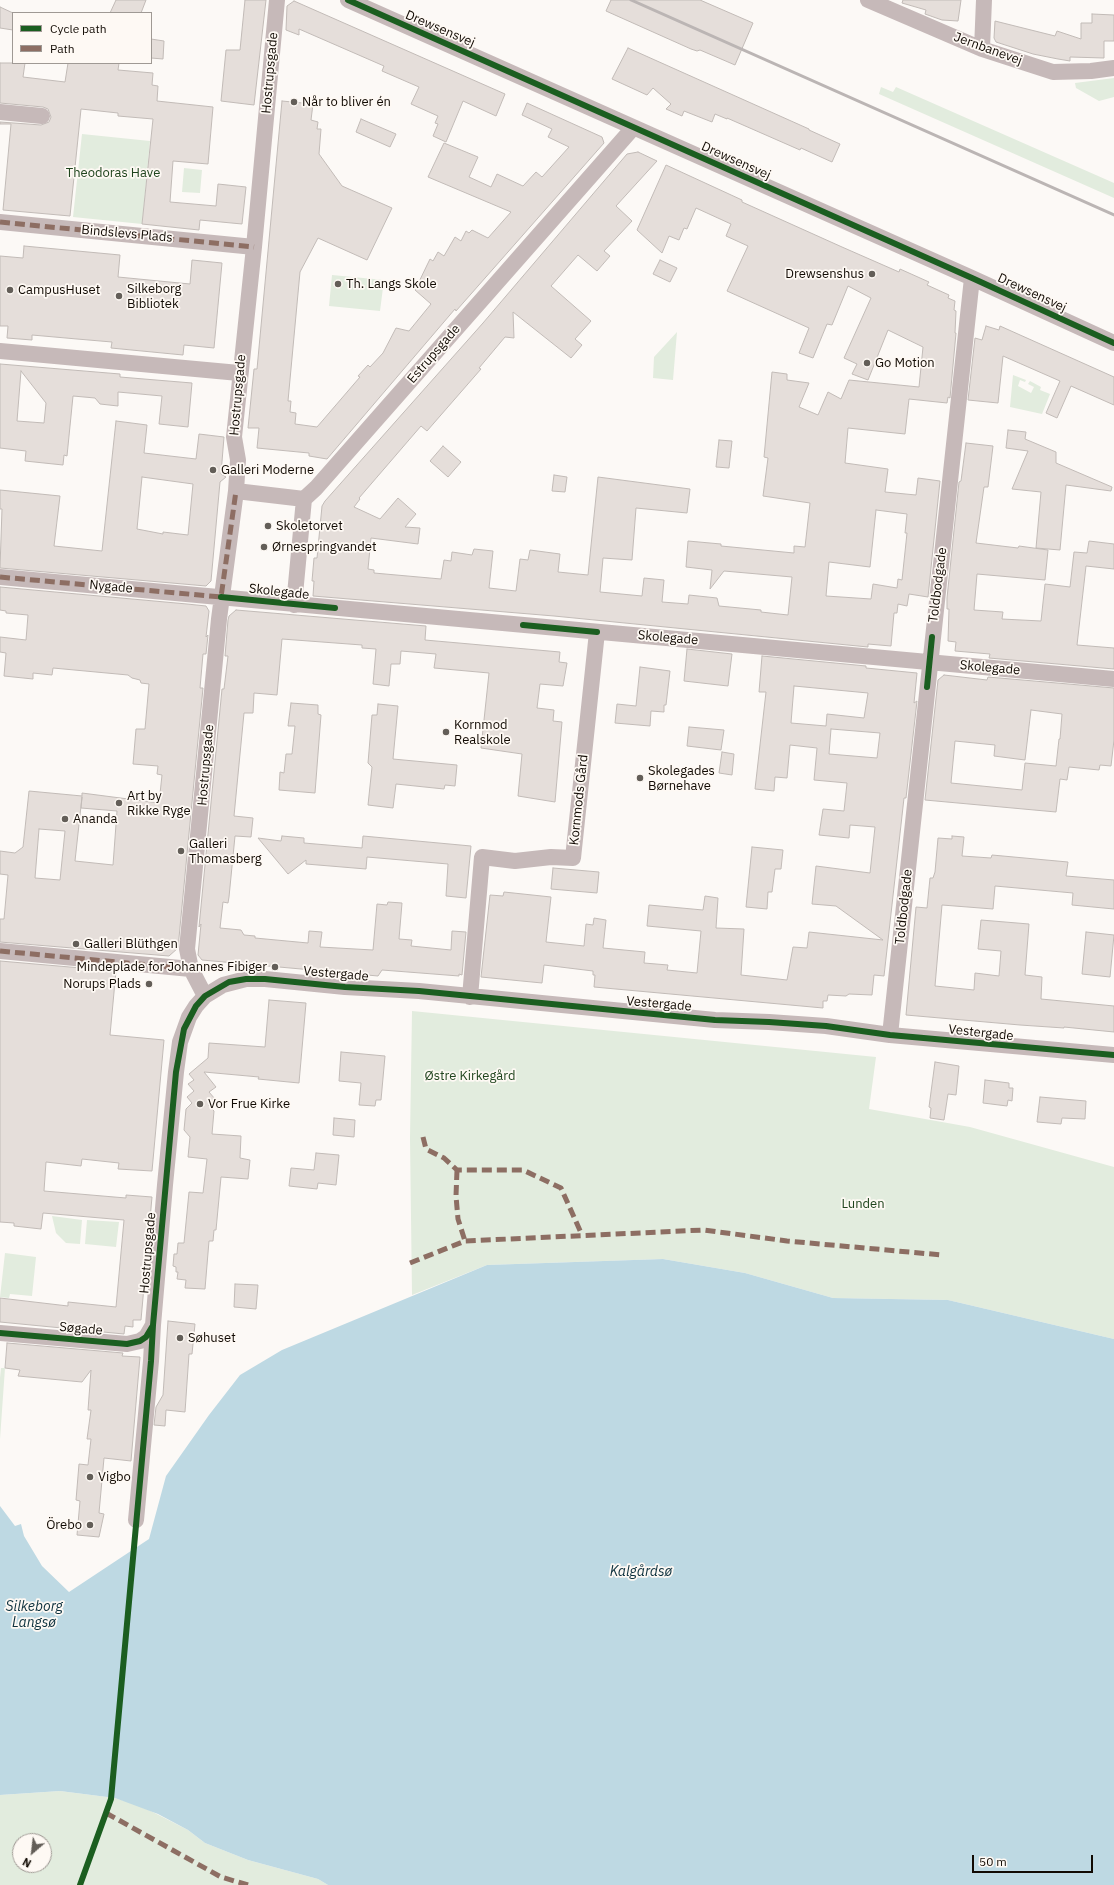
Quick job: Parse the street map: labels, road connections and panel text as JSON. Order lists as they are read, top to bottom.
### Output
{
  "streets": {
    "street": [
      "Drewsensvej",
      "Jernbanevej",
      "Hostrupsgade",
      "Bindslevs Plads",
      "Estrupsgade",
      "Toldbodgade",
      "Nygade",
      "Skolegade",
      "Kornmods Gård",
      "Vestergade",
      "Søgade"
    ]
  },
  "crossings": [
    ["Drewsensvej", "Estrupsgade"],
    ["Drewsensvej", "Toldbodgade"],
    ["Hostrupsgade", "Bindslevs Plads"],
    ["Hostrupsgade", "Nygade"],
    ["Hostrupsgade", "Skolegade"],
    ["Hostrupsgade", "Vestergade"],
    ["Hostrupsgade", "Søgade"],
    ["Toldbodgade", "Skolegade"],
    ["Toldbodgade", "Vestergade"],
    ["Nygade", "Skolegade"],
    ["Skolegade", "Kornmods Gård"],
    ["Kornmods Gård", "Vestergade"]
  ],
  "water": ["Kalgårdsø", "Silkeborg Langsø"],
  "parks": ["Theodoras Have", "Østre Kirkegård", "Lunden"],
  "places": [
    "Når to bliver én",
    "Drewsenshus",
    "Th. Langs Skole",
    "CampusHuset",
    "Silkeborg Bibliotek",
    "Go Motion",
    "Galleri Moderne",
    "Skoletorvet",
    "Ørnespringvandet",
    "Kornmod Realskole",
    "Skolegades Børnehave",
    "Art by Rikke Ryge",
    "Ananda",
    "Galleri Thomasberg",
    "Galleri Blüthgen",
    "Mindeplade for Johannes Fibiger",
    "Norups Plads",
    "Vor Frue Kirke",
    "Søhuset",
    "Vigbo",
    "Örebo"
  ],
  "legend": ["Cycle path", "Path"],
  "scale_bar": "50 m",
  "north": "bottom left"
}
